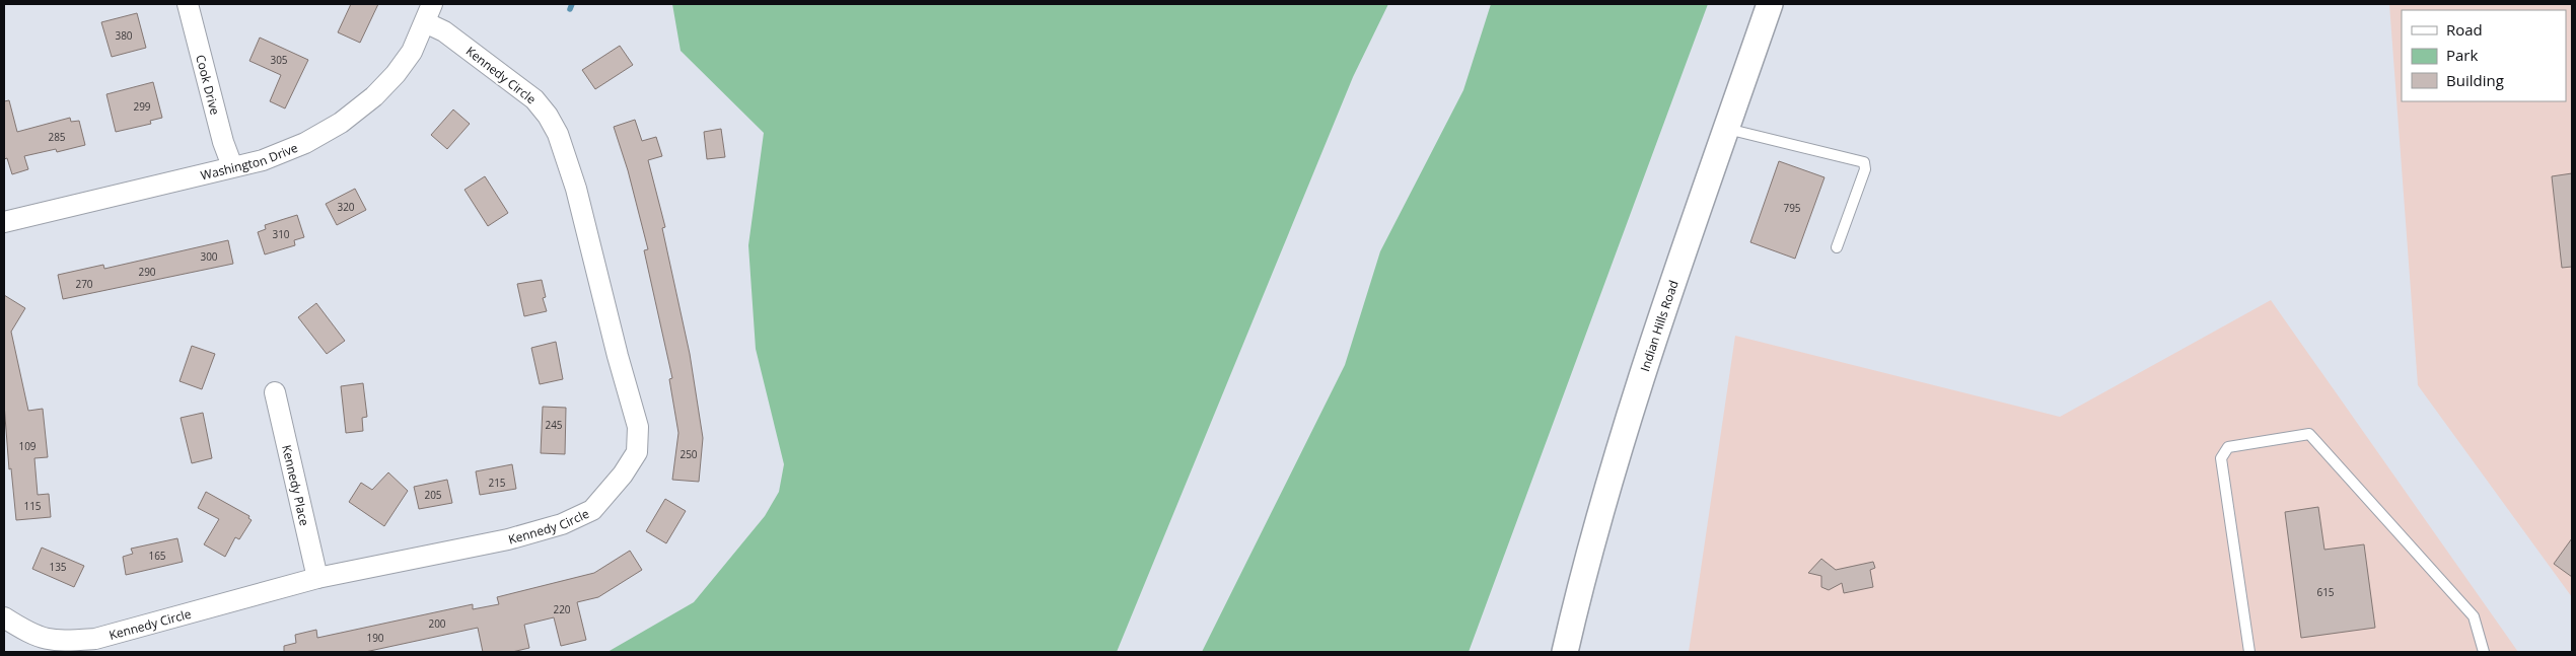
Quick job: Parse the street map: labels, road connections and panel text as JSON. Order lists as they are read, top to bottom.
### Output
{
  "streets": {
    "street": [
      "Kennedy Circle",
      "Cook Drive",
      "Washington Drive",
      "Indian Hills Road",
      "Kennedy Place"
    ]
  },
  "crossings": [
    ["Kennedy Circle", "Washington Drive"],
    ["Kennedy Circle", "Kennedy Place"],
    ["Cook Drive", "Washington Drive"]
  ],
  "house_numbers": [
    "380",
    "305",
    "299",
    "285",
    "320",
    "795",
    "310",
    "300",
    "290",
    "270",
    "245",
    "109",
    "250",
    "215",
    "205",
    "115",
    "165",
    "135",
    "615",
    "220",
    "200",
    "190"
  ],
  "legend": ["Road", "Park", "Building"]
}
